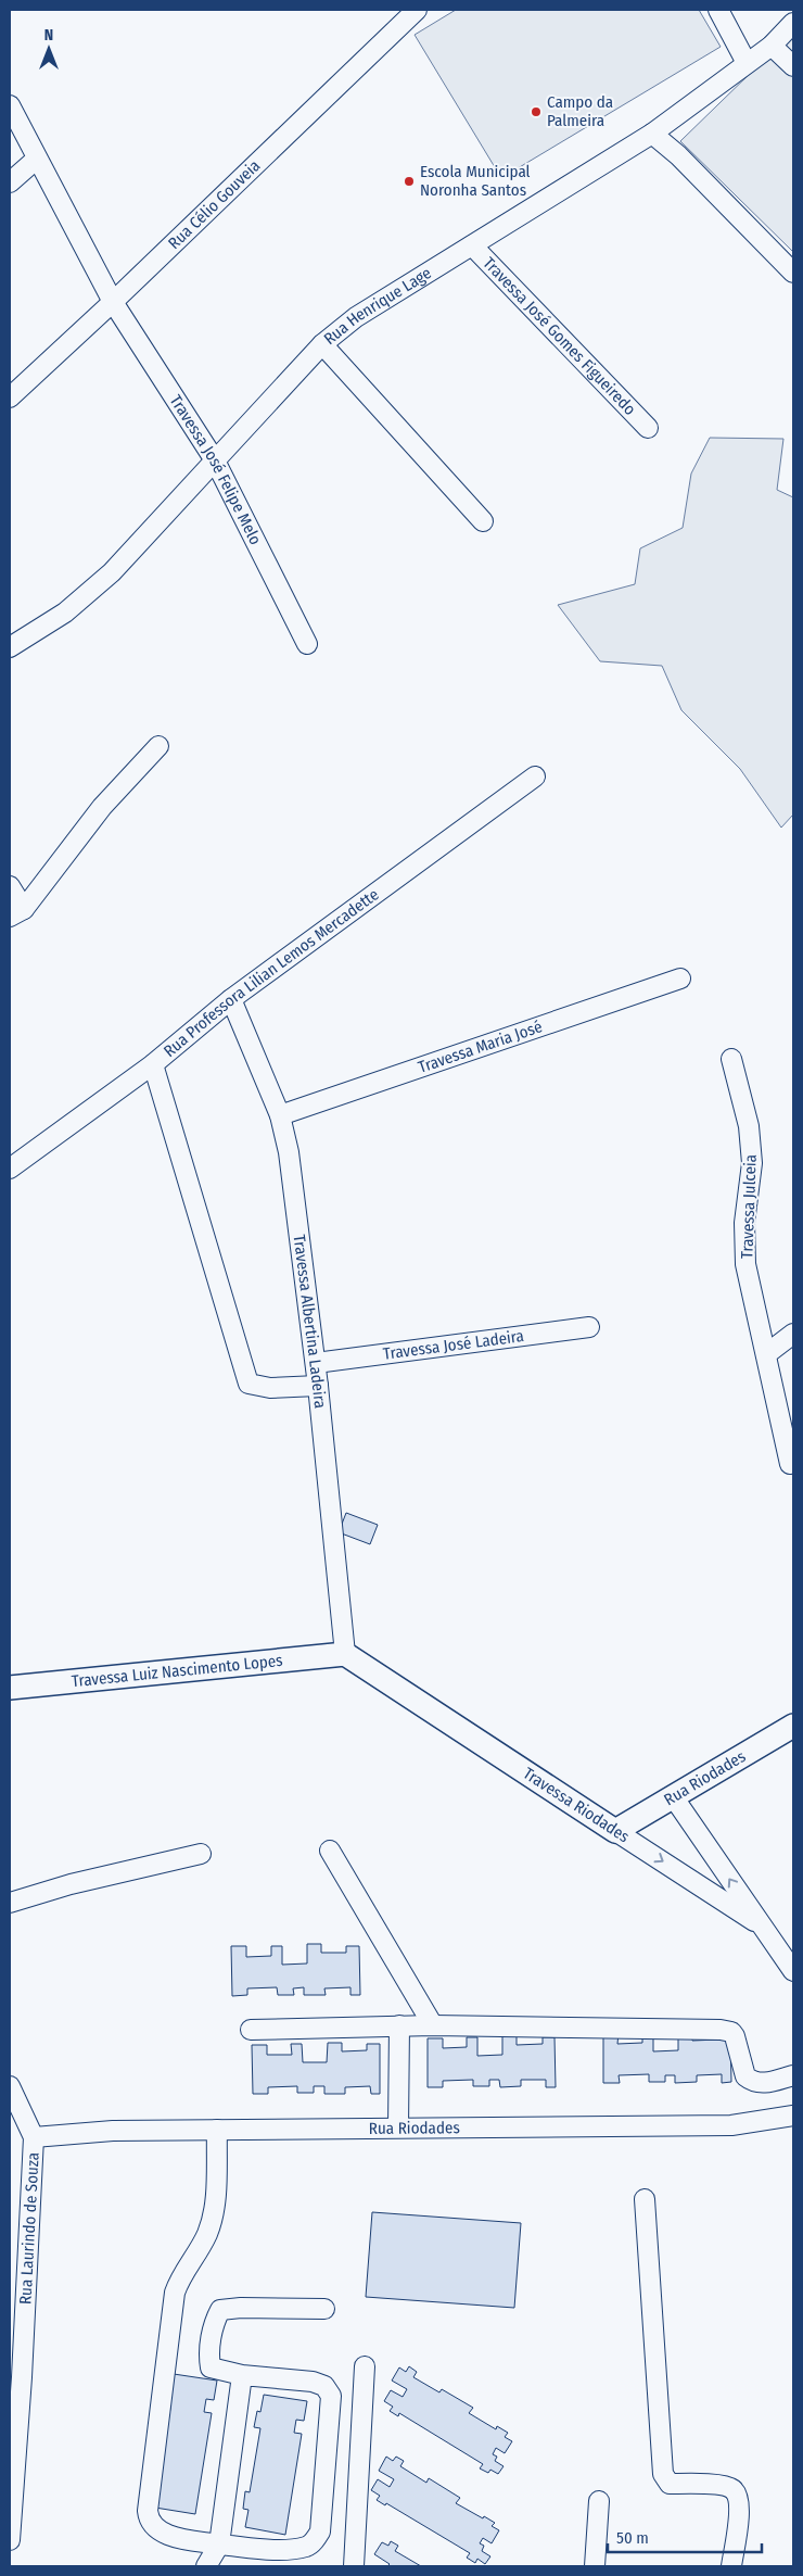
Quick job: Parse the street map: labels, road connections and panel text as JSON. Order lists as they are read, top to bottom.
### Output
{
  "streets": {
    "street": [
      "Rua Célio Gouveia",
      "Rua Henrique Lage",
      "Travessa José Gomes Figueiredo",
      "Travessa José Felipe Melo",
      "Rua Professora Lilian Lemos Mercadette",
      "Travessa Maria José",
      "Travessa Julceia",
      "Travessa Albertina Ladeira",
      "Travessa José Ladeira",
      "Travessa Luiz Nascimento Lopes",
      "Rua Riodades",
      "Travessa Riodades",
      "Rua Laurindo de Souza"
    ]
  },
  "crossings": [
    ["Rua Célio Gouveia", "Travessa José Felipe Melo"],
    ["Rua Henrique Lage", "Travessa José Gomes Figueiredo"],
    ["Rua Henrique Lage", "Travessa José Felipe Melo"],
    ["Rua Professora Lilian Lemos Mercadette", "Travessa Albertina Ladeira"],
    ["Travessa Maria José", "Travessa Albertina Ladeira"],
    ["Travessa Albertina Ladeira", "Travessa José Ladeira"],
    ["Travessa Albertina Ladeira", "Travessa Luiz Nascimento Lopes"],
    ["Travessa Albertina Ladeira", "Travessa Riodades"],
    ["Travessa Luiz Nascimento Lopes", "Travessa Riodades"],
    ["Rua Riodades", "Travessa Riodades"],
    ["Rua Riodades", "Rua Laurindo de Souza"]
  ],
  "places": ["Campo da Palmeira", "Escola Municipal Noronha Santos"],
  "scale_bar": "50 m",
  "north": "top"
}
